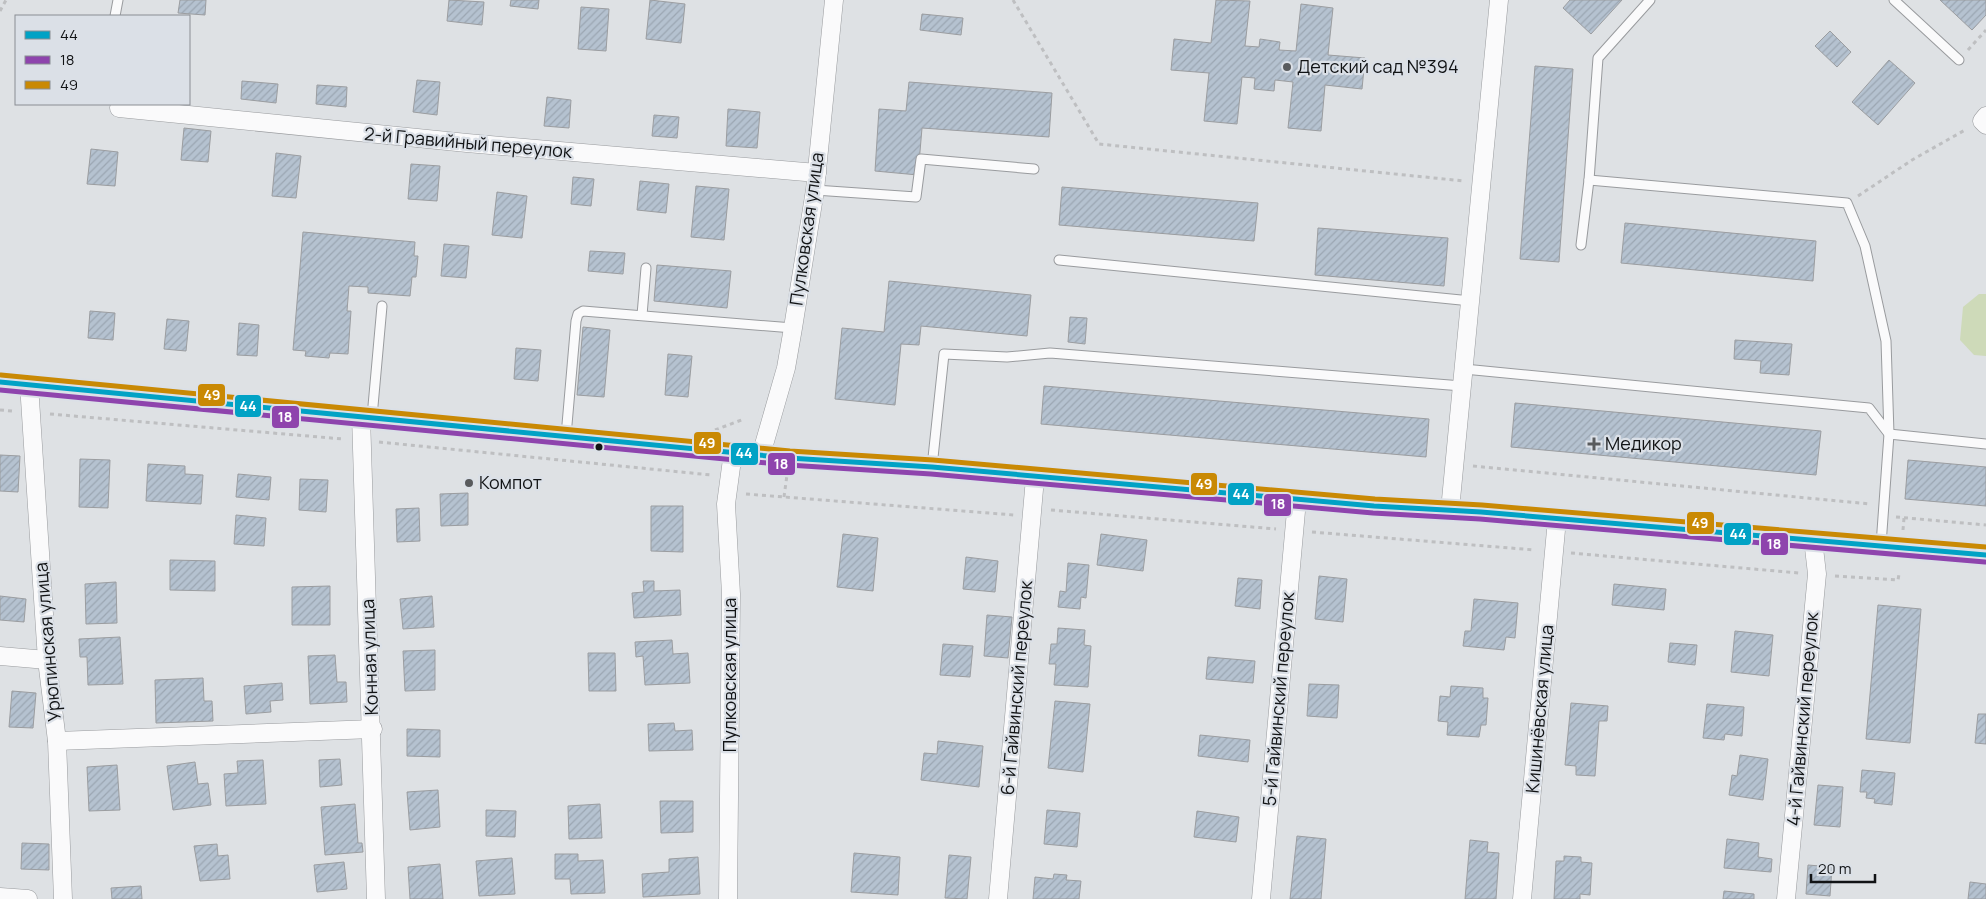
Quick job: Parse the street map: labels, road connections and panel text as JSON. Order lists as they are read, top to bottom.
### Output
{
  "streets": {
    "street": [
      "2-й Гравийный переулок",
      "Пулковская улица",
      "Урюпинская улица",
      "Конная улица",
      "6-й Гайвинский переулок",
      "5-й Гайвинский переулок",
      "Кишинёвская улица",
      "4-й Гайвинский переулок"
    ]
  },
  "crossings": [
    ["2-й Гравийный переулок", "Пулковская улица"]
  ],
  "places": {
    "other": ["Детский сад №394", "Компот"],
    "health": ["Медикор"]
  },
  "lines": ["transit line 49", "transit line 44", "transit line 18"],
  "legend": ["44", "18", "49"],
  "scale_bar": "20 m"
}
